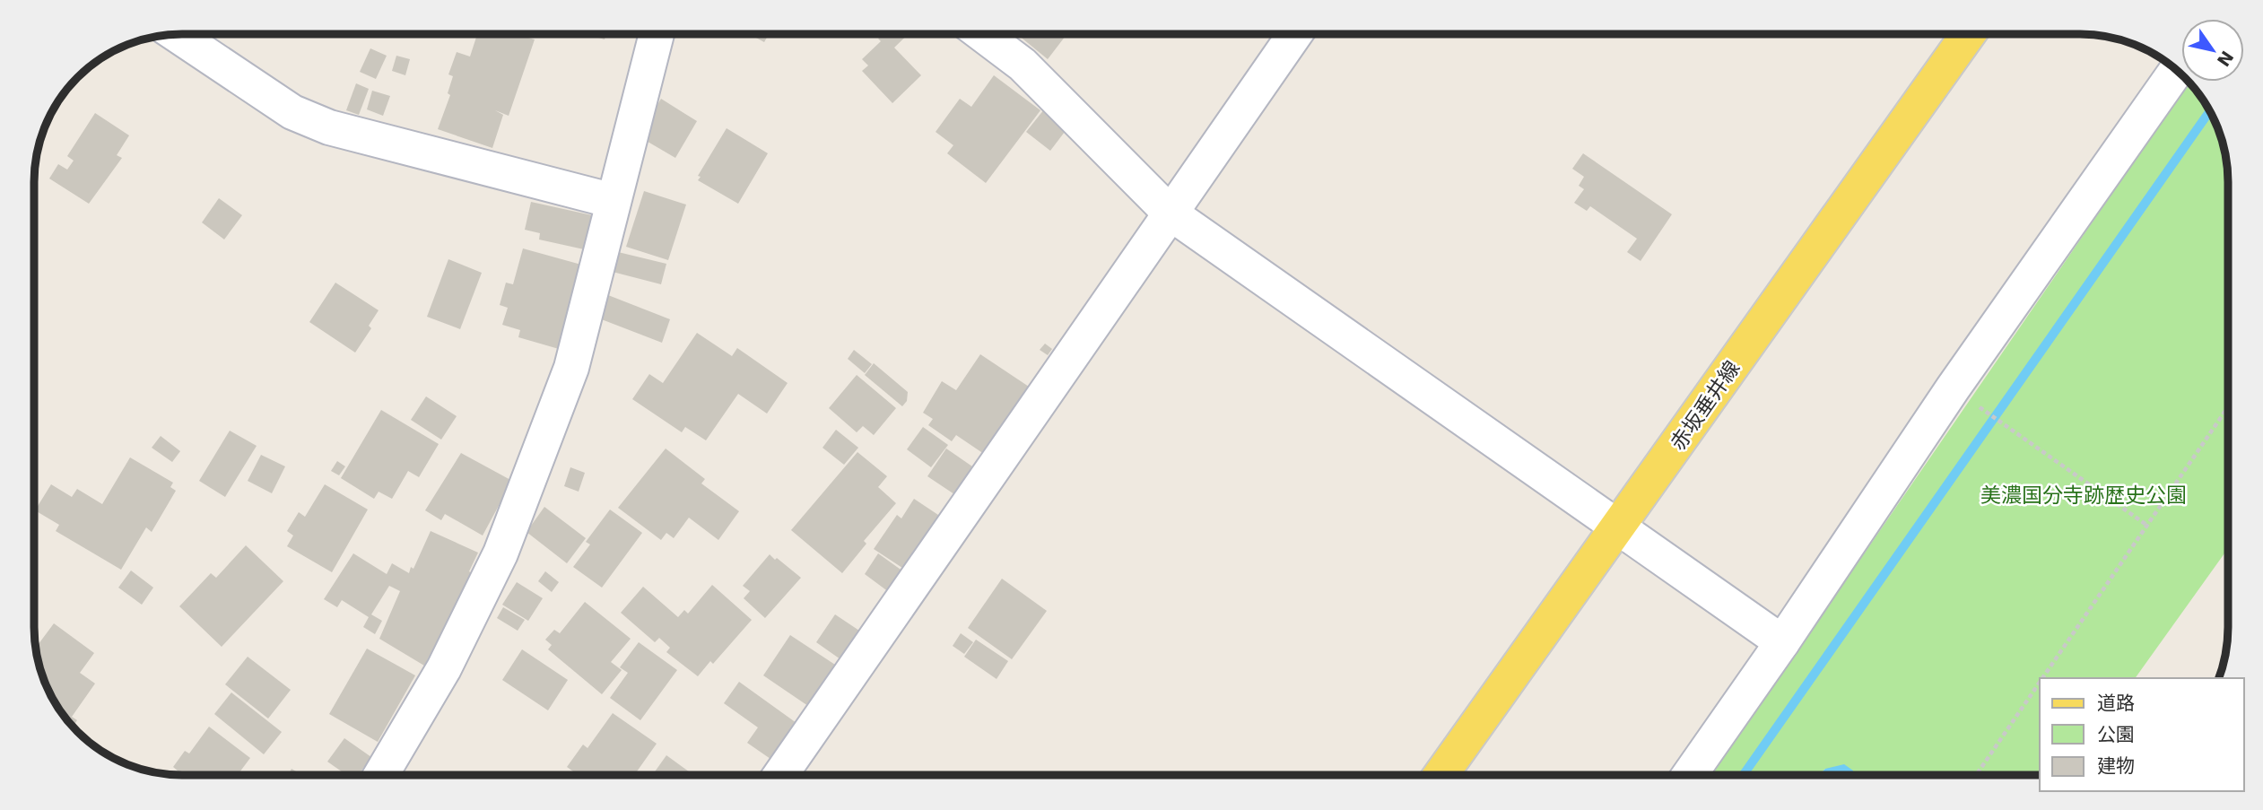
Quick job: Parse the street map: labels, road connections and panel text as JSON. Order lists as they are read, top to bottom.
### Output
{
  "streets": {
    "main road": ["赤坂垂井線"]
  },
  "parks": ["美濃国分寺跡歴史公園"],
  "legend": ["道路", "公園", "建物"],
  "north": "bottom right"
}
